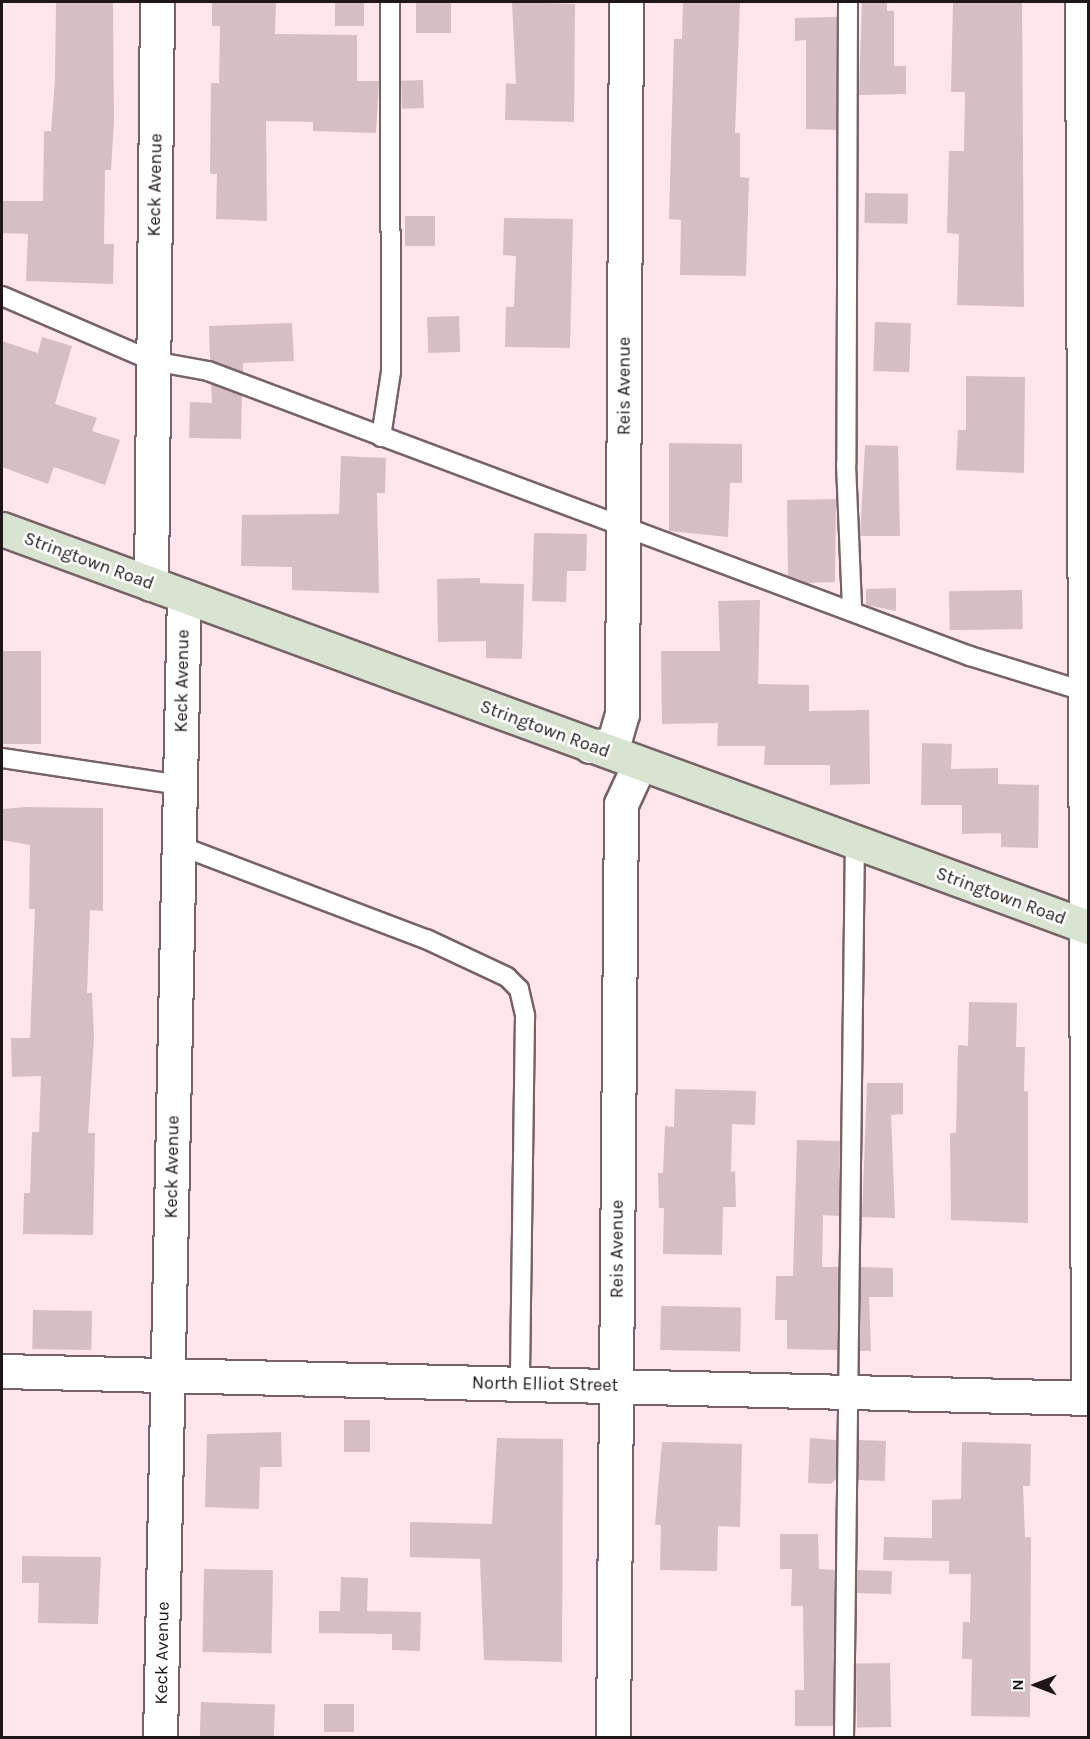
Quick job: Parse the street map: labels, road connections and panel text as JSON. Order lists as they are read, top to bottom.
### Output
{
  "streets": {
    "main road": ["Stringtown Road"],
    "street": ["Keck Avenue", "Reis Avenue", "North Elliot Street"]
  },
  "crossings": [
    ["Keck Avenue", "Stringtown Road"],
    ["Keck Avenue", "North Elliot Street"],
    ["Reis Avenue", "Stringtown Road"],
    ["Reis Avenue", "North Elliot Street"]
  ],
  "north": "left"
}
